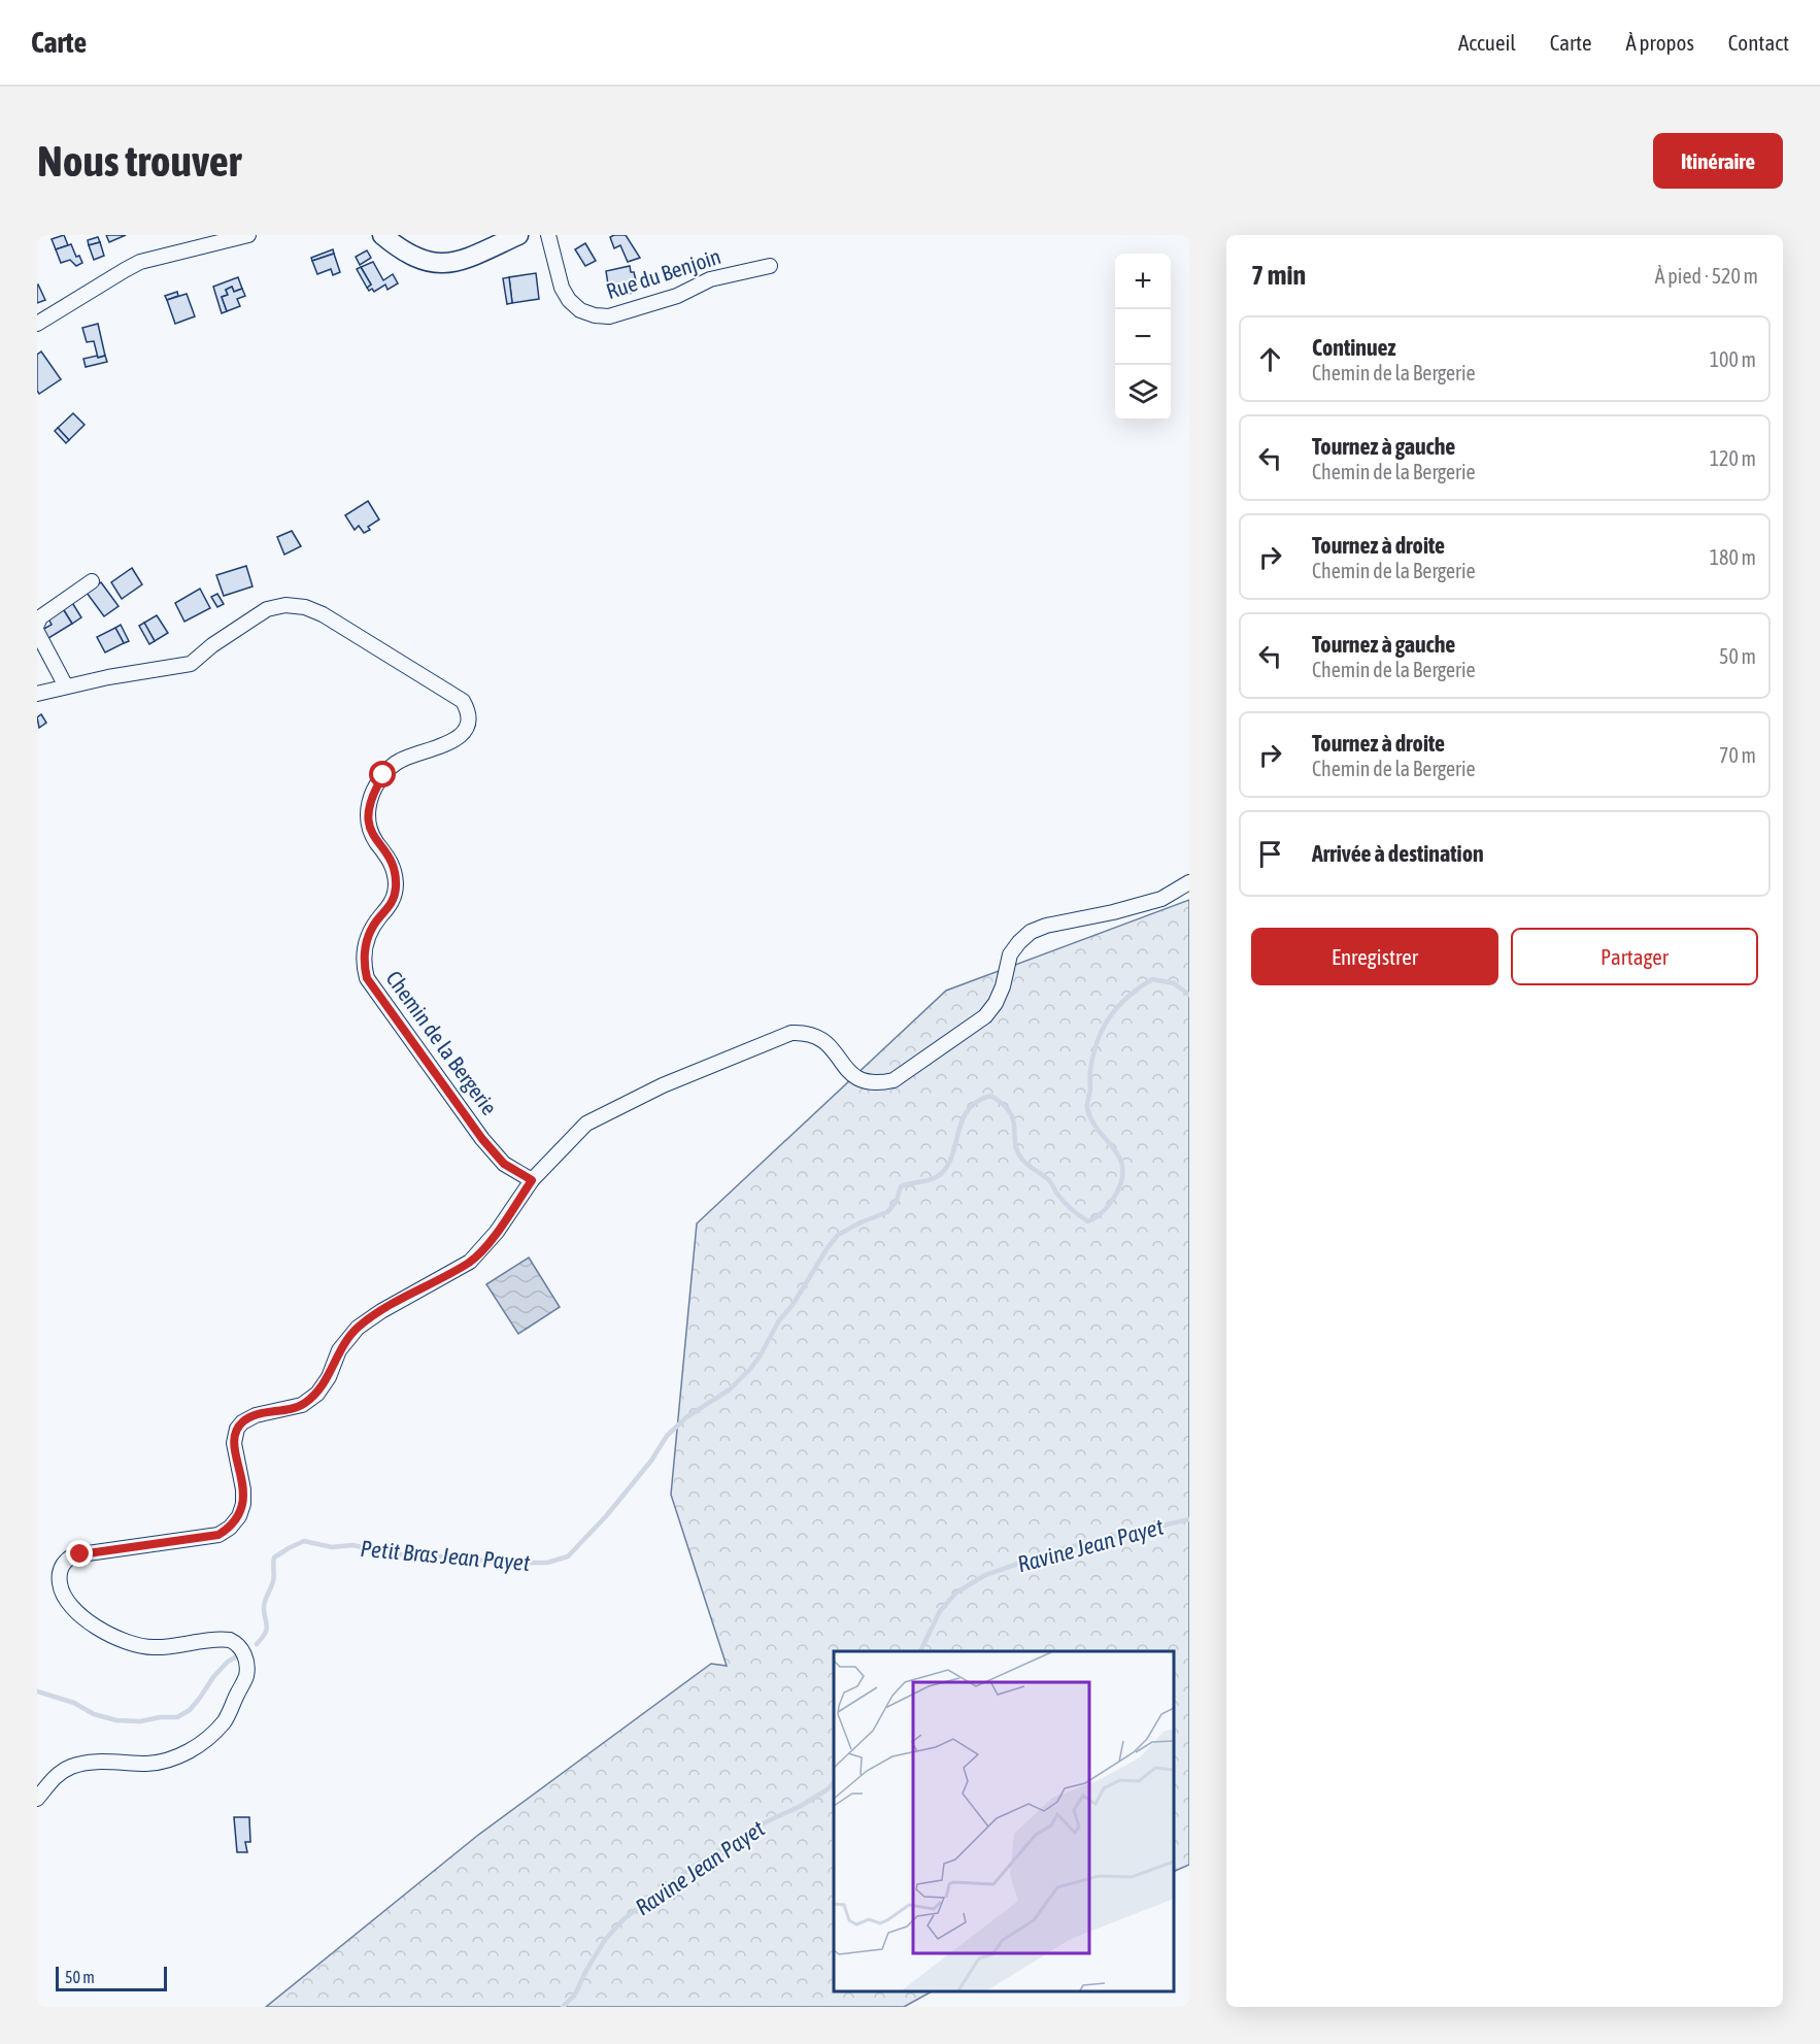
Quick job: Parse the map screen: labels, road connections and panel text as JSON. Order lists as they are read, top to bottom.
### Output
{
  "streets": {
    "street": ["Rue du Benjoin", "Chemin de la Bergerie"]
  },
  "water": ["Ravine Jean Payet", "Petit Bras Jean Payet"],
  "scale_bar": "50 m",
  "page": {
    "header": "Carte",
    "nav": [
      "Accueil",
      "Carte",
      "À propos",
      "Contact"
    ],
    "buttons": [
      "Itinéraire",
      ["Enregistrer", "Partager"]
    ],
    "title": "Nous trouver",
    "heading": ["7 min", "À pied · 520 m"],
    "map_buttons": ["+", "−"],
    "list": [
      ["Continuez", "Chemin de la Bergerie", "100 m"],
      ["Tournez à gauche", "Chemin de la Bergerie", "120 m"],
      ["Tournez à droite", "Chemin de la Bergerie", "180 m"],
      ["Tournez à gauche", "Chemin de la Bergerie", "50 m"],
      ["Tournez à droite", "Chemin de la Bergerie", "70 m"],
      "Arrivée à destination"
    ],
    "scale": "50 m"
  }
}
